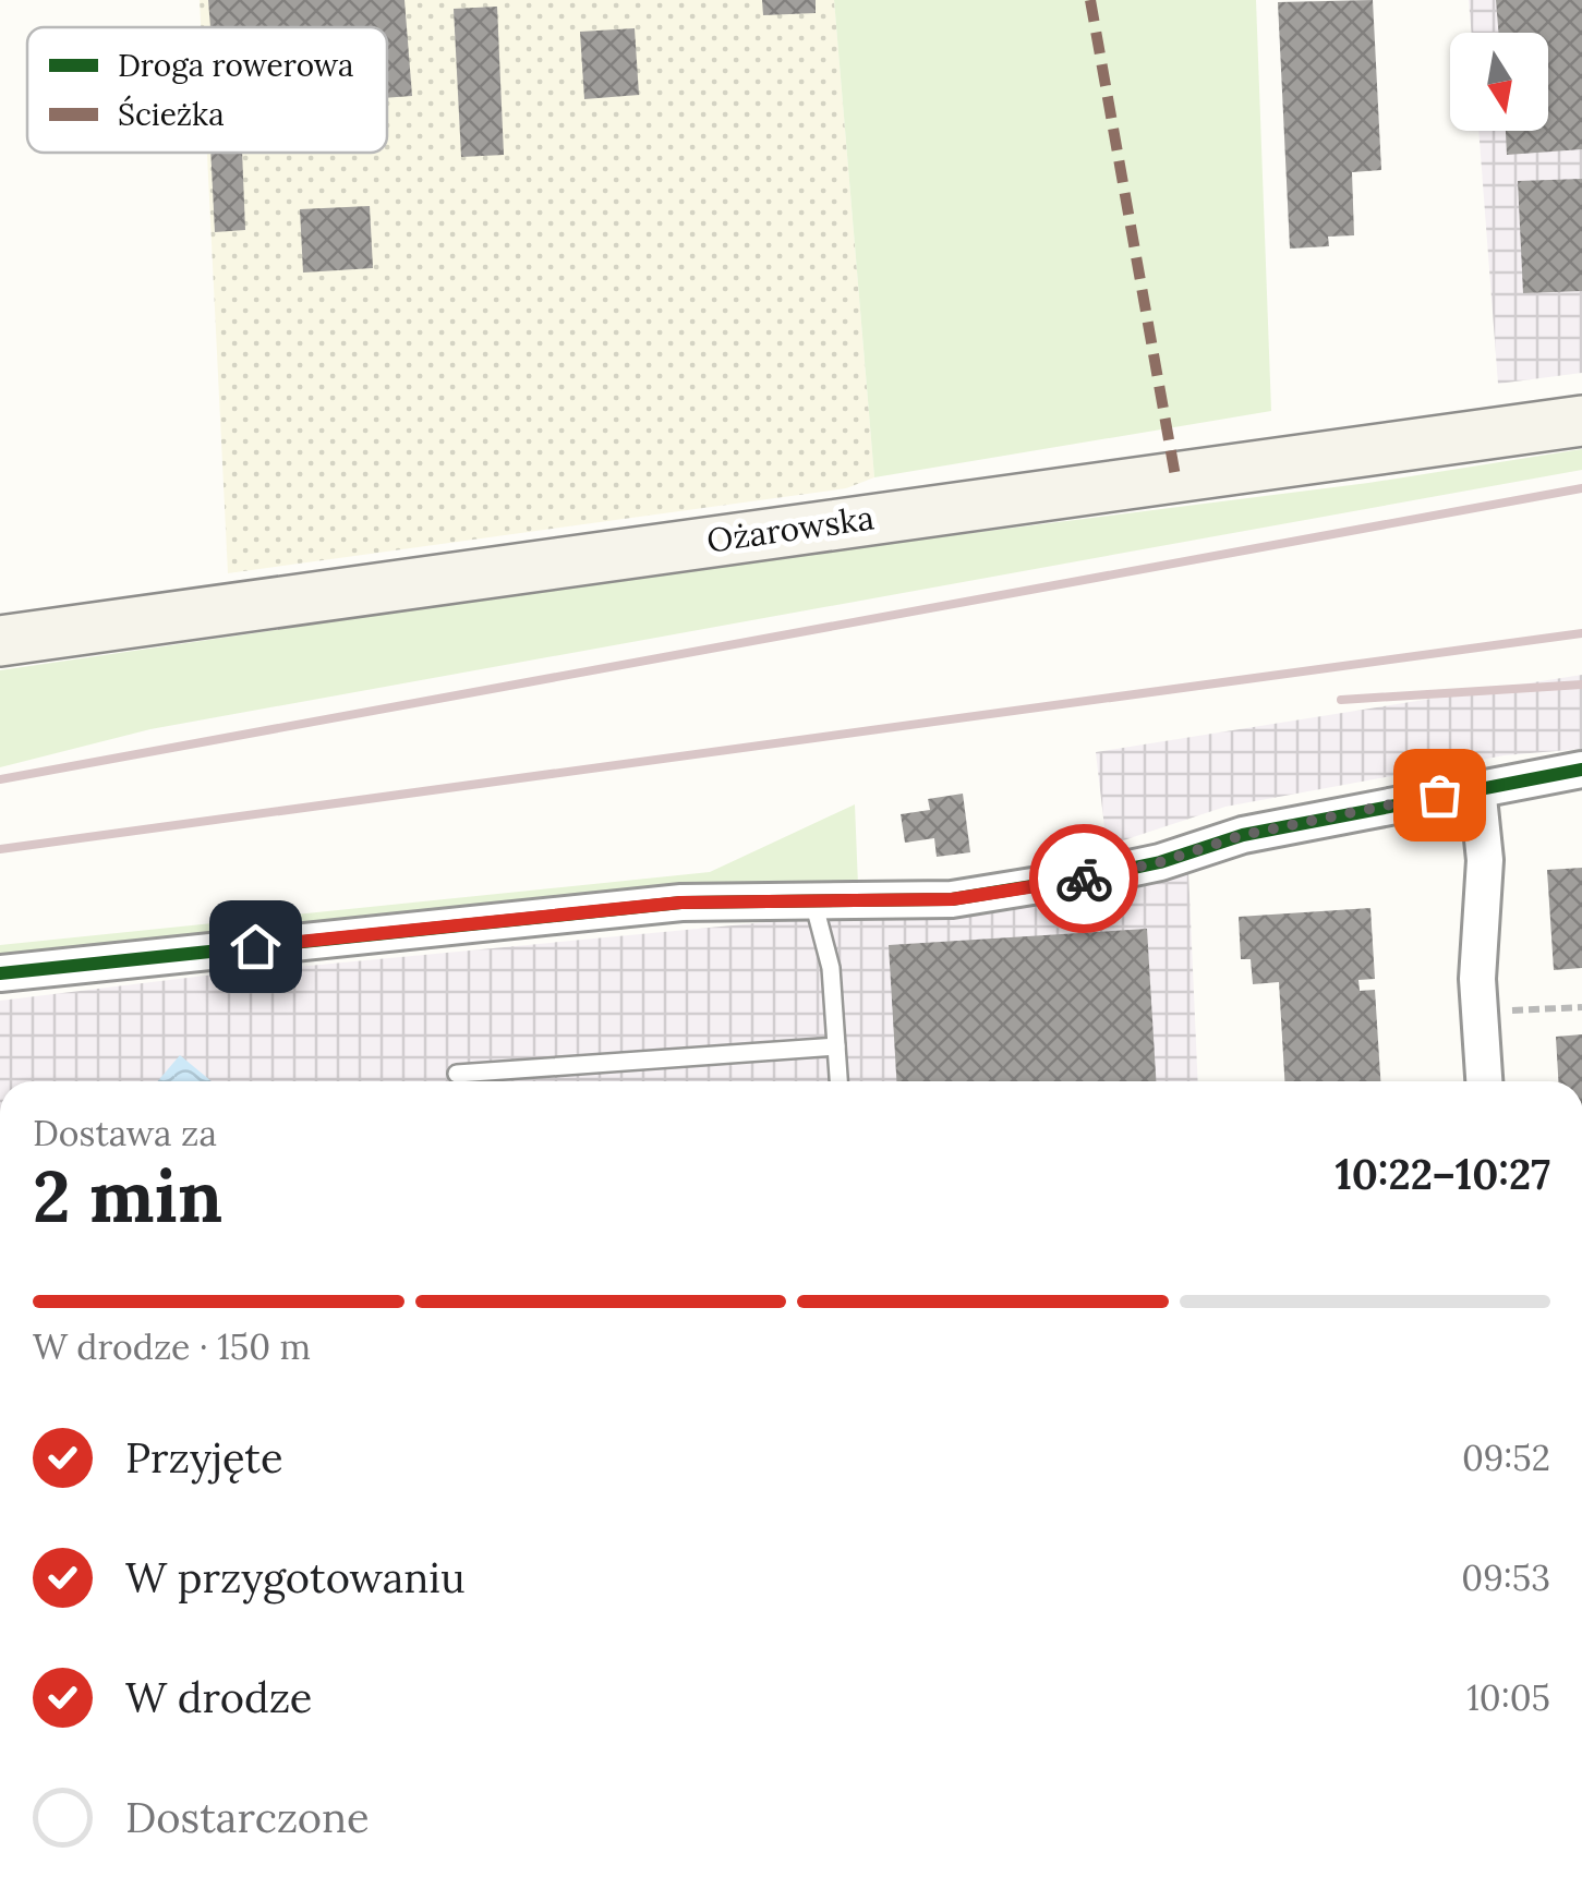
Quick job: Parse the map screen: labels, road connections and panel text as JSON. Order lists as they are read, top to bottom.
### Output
{
  "streets": {
    "main road": ["Ożarowska"]
  },
  "legend": ["Droga rowerowa", "Ścieżka"],
  "north": "bottom",
  "page": {
    "heading": ["2 min", "Dostawa za", "10:22–10:27"],
    "bar": "W drodze · 150 m",
    "list": [
      ["Przyjęte", "09:52"],
      ["W przygotowaniu", "09:53"],
      ["W drodze", "10:05"],
      "Dostarczone"
    ]
  }
}
